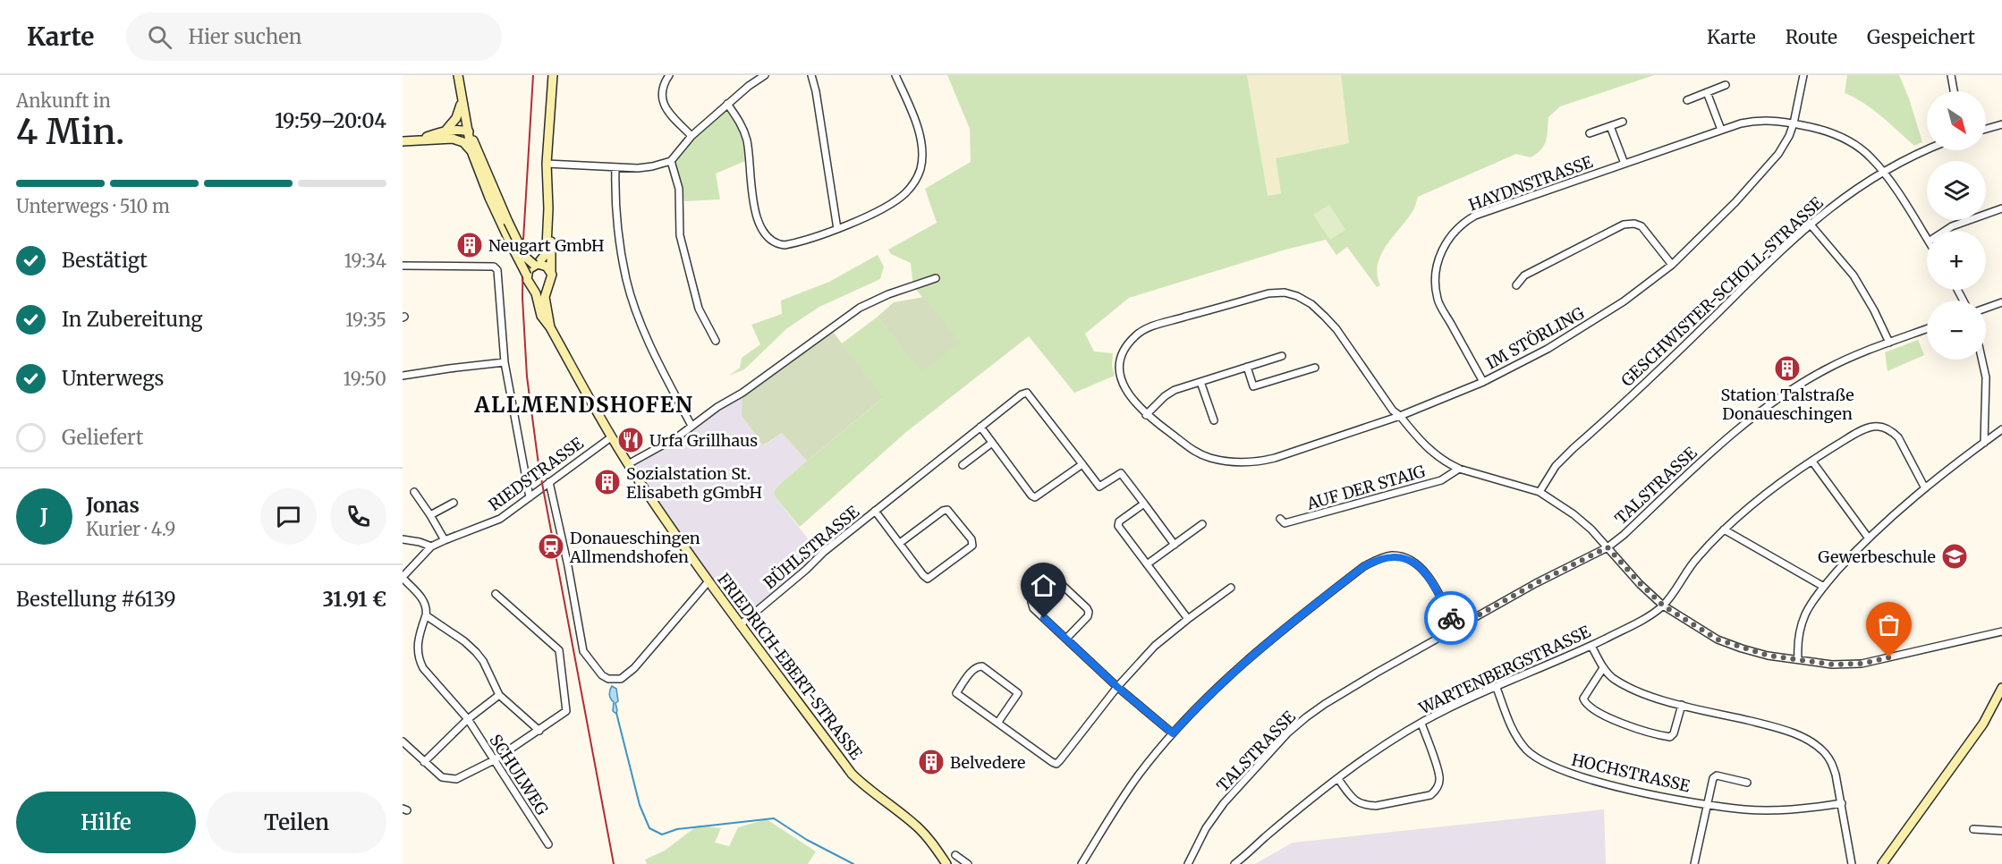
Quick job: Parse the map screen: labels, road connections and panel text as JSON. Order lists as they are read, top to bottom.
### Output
{
  "streets": {
    "main road": ["FRIEDRICH-EBERT-STRASSE"],
    "street": [
      "HAYDNSTRASSE",
      "GESCHWISTER-SCHOLL-STRASSE",
      "IM STÖRLING",
      "RIEDSTRASSE",
      "TALSTRASSE",
      "AUF DER STAIG",
      "BÜHLSTRASSE",
      "WARTENBERGSTRASSE",
      "HOCHSTRASSE",
      "SCHULWEG"
    ]
  },
  "crossings": [
    ["HAYDNSTRASSE", "GESCHWISTER-SCHOLL-STRASSE"],
    ["HAYDNSTRASSE", "IM STÖRLING"],
    ["GESCHWISTER-SCHOLL-STRASSE", "IM STÖRLING"],
    ["IM STÖRLING", "TALSTRASSE"],
    ["IM STÖRLING", "AUF DER STAIG"],
    ["IM STÖRLING", "WARTENBERGSTRASSE"],
    ["RIEDSTRASSE", "FRIEDRICH-EBERT-STRASSE"],
    ["BÜHLSTRASSE", "FRIEDRICH-EBERT-STRASSE"],
    ["WARTENBERGSTRASSE", "HOCHSTRASSE"]
  ],
  "districts": ["ALLMENDSHOFEN"],
  "places": {
    "building": [
      "Neugart GmbH",
      "Station Talstraße Donaueschingen",
      "Sozialstation St. Elisabeth gGmbH",
      "Belvedere"
    ],
    "restaurant": ["Urfa Grillhaus"],
    "station": ["Donaueschingen Allmendshofen"],
    "school or university": ["Gewerbeschule"]
  },
  "north": "bottom right",
  "page": {
    "header": "Karte",
    "search": "Hier suchen",
    "nav": ["Karte", "Route", "Gespeichert"],
    "heading": ["4 Min.", "Ankunft in", "19:59–20:04"],
    "panel": [
      "Jonas",
      "Kurier · 4.9",
      "Bestellung #6139",
      "31.91 €"
    ],
    "map_buttons": ["+", "−"],
    "bar": "Unterwegs · 510 m",
    "list": [
      ["Bestätigt", "19:34"],
      ["In Zubereitung", "19:35"],
      ["Unterwegs", "19:50"],
      "Geliefert"
    ],
    "round": "J",
    "buttons": ["Hilfe", "Teilen"]
  }
}
